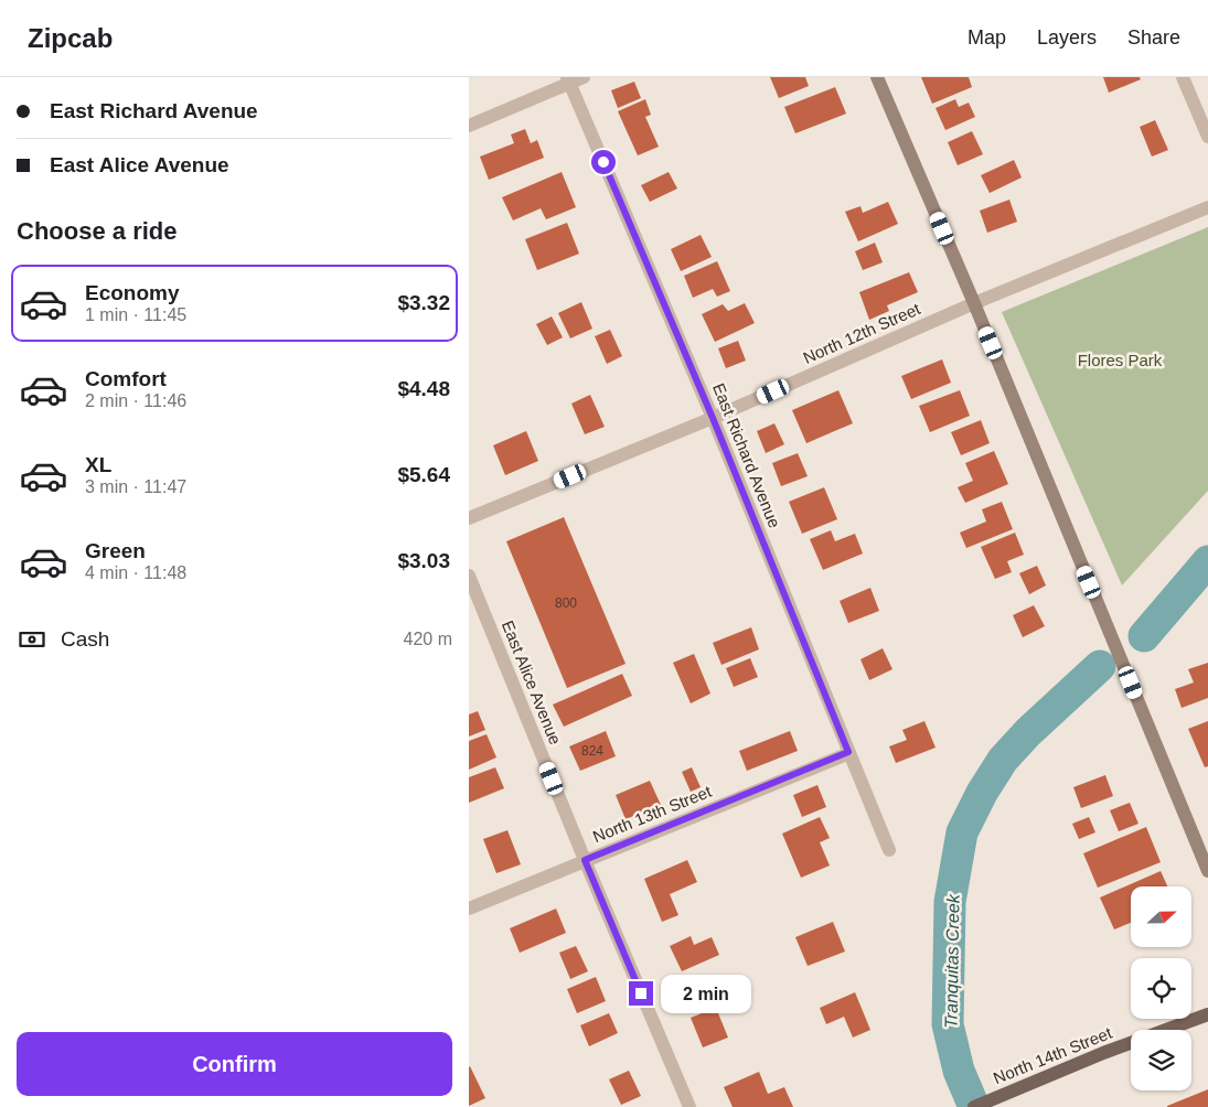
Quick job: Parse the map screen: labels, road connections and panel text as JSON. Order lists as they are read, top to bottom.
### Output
{
  "streets": {
    "main road": ["North 14th Street"],
    "street": [
      "North 12th Street",
      "East Richard Avenue",
      "East Alice Avenue",
      "North 13th Street"
    ]
  },
  "crossings": [
    ["North 12th Street", "East Richard Avenue"],
    ["East Richard Avenue", "North 13th Street"],
    ["East Alice Avenue", "North 13th Street"]
  ],
  "water": ["Tranquitas Creek"],
  "parks": ["Flores Park"],
  "house_numbers": ["800", "824"],
  "north": "right",
  "page": {
    "header": "Zipcab",
    "nav": ["Map", "Layers", "Share"],
    "banner": ["East Richard Avenue", "East Alice Avenue"],
    "heading": "Choose a ride",
    "list": [
      {
        "name": "Economy",
        "note": "1 min · 11:45",
        "value": "$3.32"
      },
      {
        "name": "Comfort",
        "note": "2 min · 11:46",
        "value": "$4.48"
      },
      {
        "name": "XL",
        "note": "3 min · 11:47",
        "value": "$5.64"
      },
      {
        "name": "Green",
        "note": "4 min · 11:48",
        "value": "$3.03"
      }
    ],
    "pay": ["Cash", "420 m"],
    "bubble": "2 min",
    "buttons": "Confirm"
  }
}
